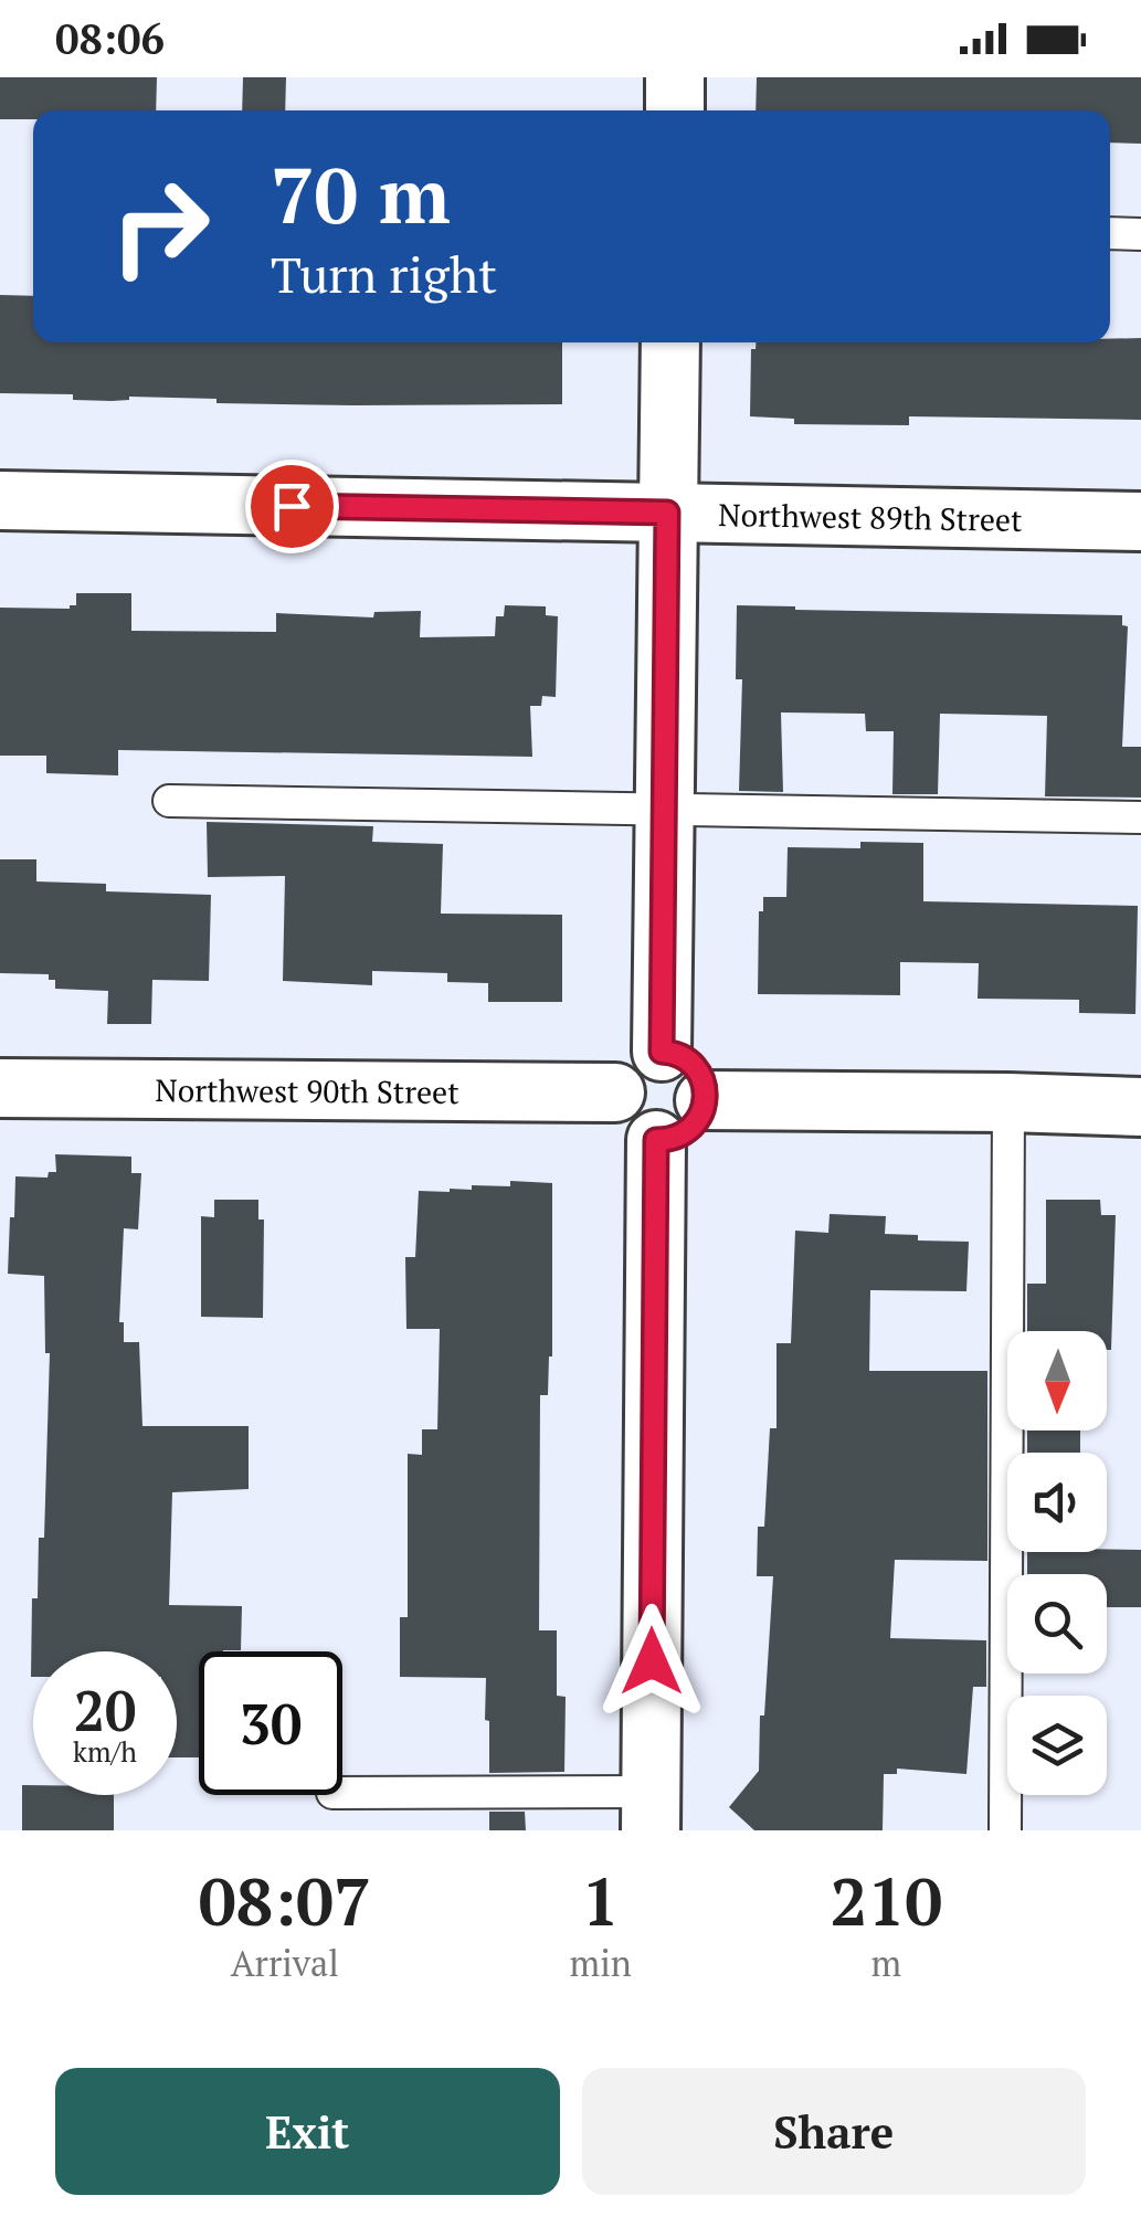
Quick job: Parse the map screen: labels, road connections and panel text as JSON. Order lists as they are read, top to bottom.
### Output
{
  "streets": {
    "street": ["Northwest 89th Street", "Northwest 90th Street"]
  },
  "north": "bottom",
  "page": {
    "status": "08:06",
    "turn": ["70 m", "Turn right"],
    "speed": "20 km/h",
    "limit": "30",
    "eta": [
      "08:07",
      "Arrival",
      "1",
      "min",
      "210",
      "m"
    ],
    "buttons": ["Exit", "Share"]
  }
}
